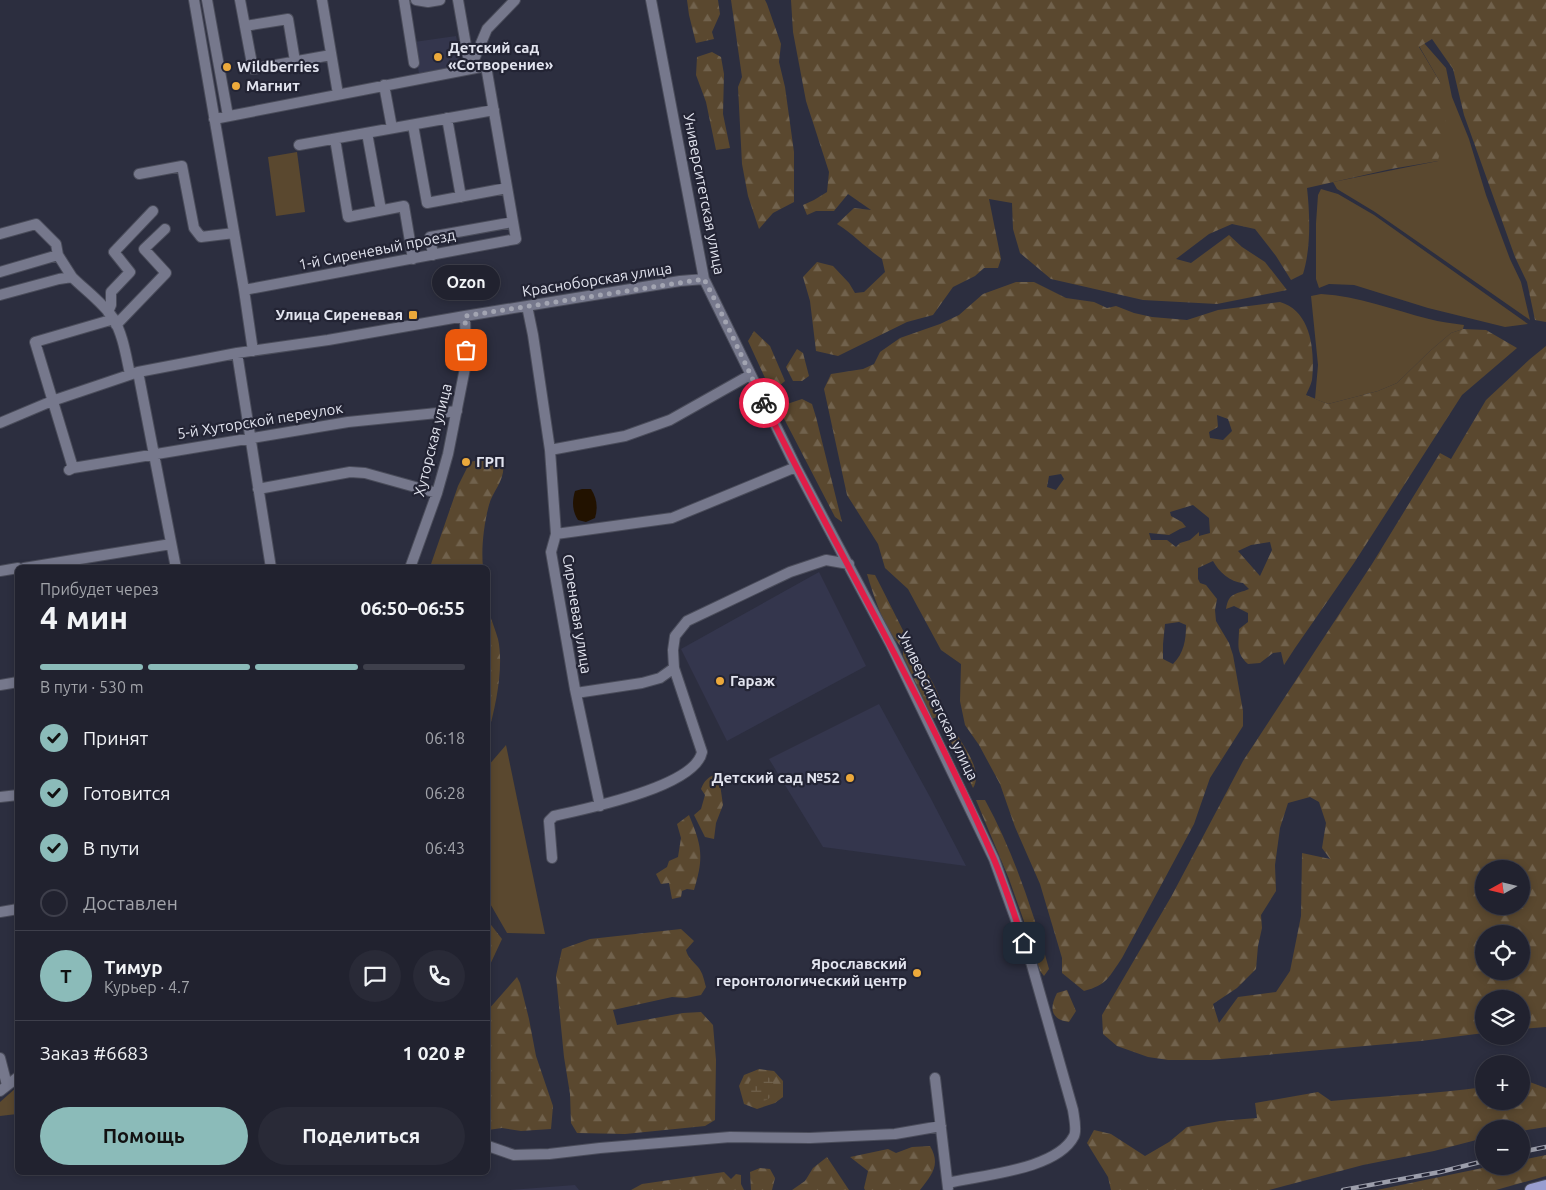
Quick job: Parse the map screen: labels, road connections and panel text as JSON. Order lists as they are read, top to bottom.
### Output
{
  "streets": {
    "street": [
      "Университетская улица",
      "1-й Сиреневый проезд",
      "Красноборская улица",
      "5-й Хуторской переулок",
      "Хуторская улица",
      "Сиреневая улица"
    ]
  },
  "crossings": [
    ["Университетская улица", "Красноборская улица"],
    ["Красноборская улица", "5-й Хуторской переулок"],
    ["Красноборская улица", "Хуторская улица"],
    ["Красноборская улица", "Сиреневая улица"],
    ["5-й Хуторской переулок", "Хуторская улица"]
  ],
  "places": {
    "other": [
      "Детский сад «Сотворение»",
      "Wildberries",
      "Магнит",
      "Ozon",
      "ГРП",
      "Гараж",
      "Детский сад №52",
      "Ярославский геронтологический центр"
    ],
    "transit": ["Улица Сиреневая"]
  },
  "north": "left",
  "page": {
    "bubble": "Ozon",
    "heading": ["4 мин", "Прибудет через", "06:50–06:55"],
    "panel": [
      "Тимур",
      "Курьер · 4.7",
      "Заказ #6683",
      "1 020 ₽"
    ],
    "bar": "В пути · 530 m",
    "list": [
      ["Принят", "06:18"],
      ["Готовится", "06:28"],
      ["В пути", "06:43"],
      "Доставлен"
    ],
    "map_buttons": ["+", "−"],
    "round": "Т",
    "buttons": ["Помощь", "Поделиться"]
  }
}
